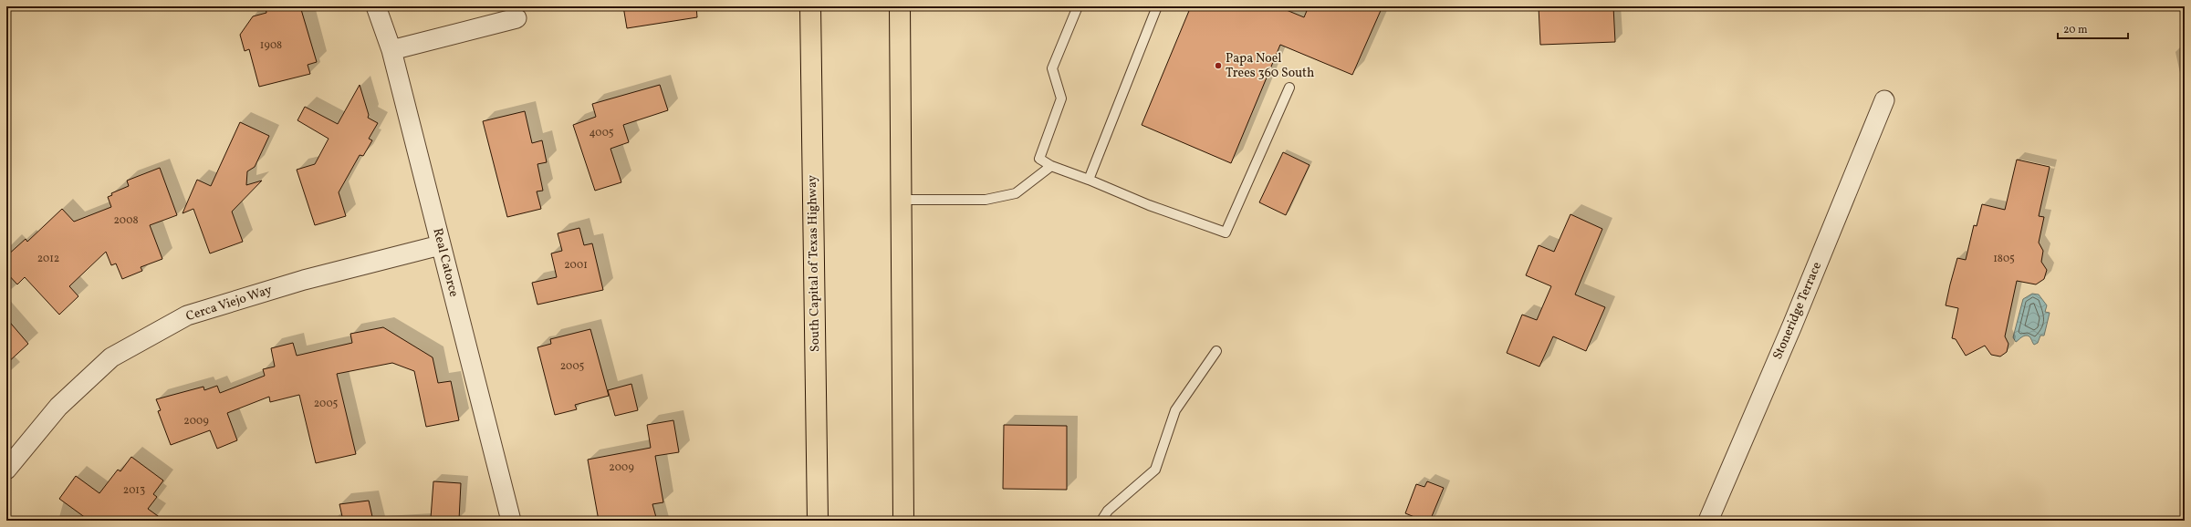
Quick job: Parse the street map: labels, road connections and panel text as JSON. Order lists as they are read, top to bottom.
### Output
{
  "streets": {
    "highway": ["South Capital of Texas Highway"],
    "street": ["Real Catorce", "Cerca Viejo Way", "Stoneridge Terrace"]
  },
  "crossings": [
    ["Real Catorce", "Cerca Viejo Way"]
  ],
  "places": ["Papa Noel Trees 360 South"],
  "house_numbers": [
    "1908",
    "4005",
    "2008",
    "2012",
    "1805",
    "2001",
    "2005",
    "2005",
    "2009",
    "2009",
    "2013"
  ],
  "scale_bar": "20 m"
}
